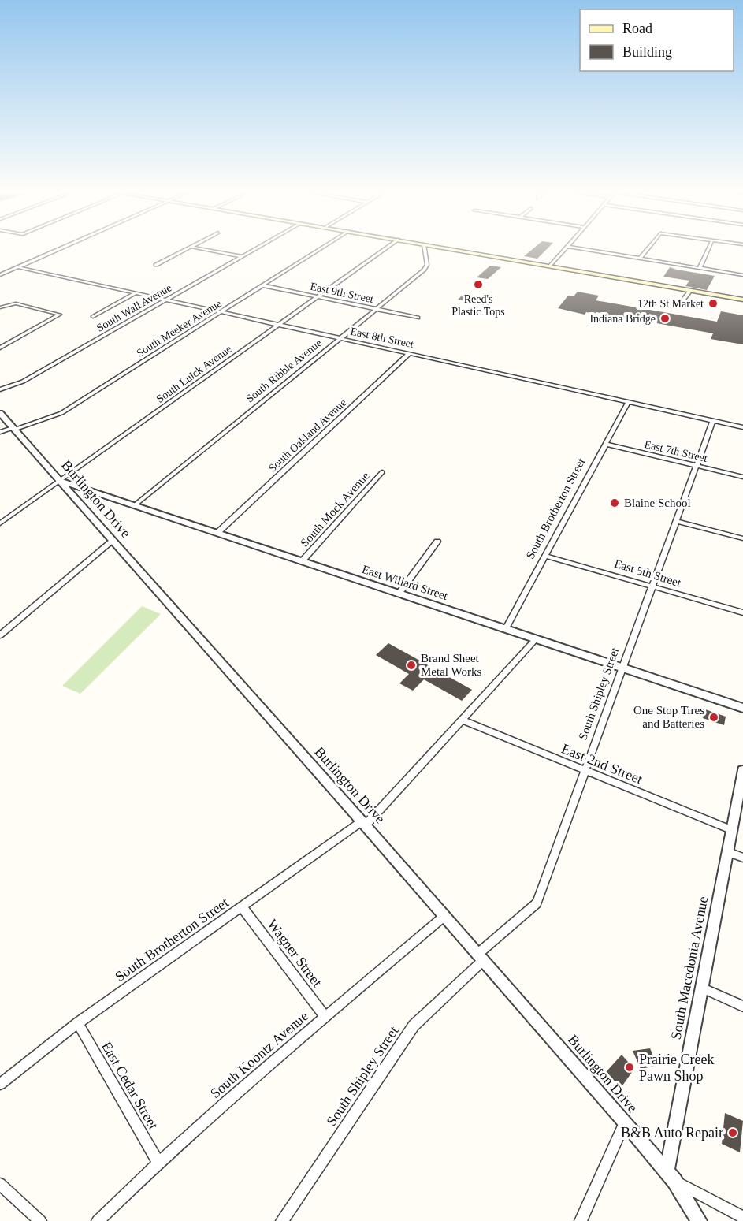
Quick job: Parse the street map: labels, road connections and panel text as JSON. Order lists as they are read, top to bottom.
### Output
{
  "streets": {
    "street": [
      "East 9th Street",
      "South Wall Avenue",
      "South Meeker Avenue",
      "East 8th Street",
      "South Ribble Avenue",
      "South Luick Avenue",
      "South Oakland Avenue",
      "East 7th Street",
      "Burlington Drive",
      "South Brotherton Street",
      "South Mock Avenue",
      "East 5th Street",
      "East Willard Street",
      "South Shipley Street",
      "East 2nd Street",
      "Wagner Street",
      "South Macedonia Avenue",
      "South Koontz Avenue",
      "East Cedar Street"
    ]
  },
  "crossings": [
    ["East 9th Street", "South Meeker Avenue"],
    ["East 9th Street", "South Ribble Avenue"],
    ["East 9th Street", "South Luick Avenue"],
    ["South Wall Avenue", "East 8th Street"],
    ["South Meeker Avenue", "East 8th Street"],
    ["South Meeker Avenue", "Burlington Drive"],
    ["East 8th Street", "South Ribble Avenue"],
    ["East 8th Street", "South Luick Avenue"],
    ["East 8th Street", "South Oakland Avenue"],
    ["East 8th Street", "South Brotherton Street"],
    ["East 8th Street", "South Shipley Street"],
    ["South Ribble Avenue", "East Willard Street"],
    ["South Luick Avenue", "Burlington Drive"],
    ["South Luick Avenue", "East Willard Street"],
    ["South Oakland Avenue", "East Willard Street"],
    ["East 7th Street", "South Brotherton Street"],
    ["East 7th Street", "South Shipley Street"],
    ["Burlington Drive", "South Brotherton Street"],
    ["Burlington Drive", "East Willard Street"],
    ["Burlington Drive", "South Shipley Street"],
    ["Burlington Drive", "South Macedonia Avenue"],
    ["Burlington Drive", "South Koontz Avenue"],
    ["South Brotherton Street", "East 5th Street"],
    ["South Brotherton Street", "East Willard Street"],
    ["South Brotherton Street", "East 2nd Street"],
    ["South Brotherton Street", "Wagner Street"],
    ["South Brotherton Street", "East Cedar Street"],
    ["South Mock Avenue", "East Willard Street"],
    ["East 5th Street", "South Shipley Street"],
    ["East Willard Street", "South Shipley Street"],
    ["South Shipley Street", "East 2nd Street"],
    ["East 2nd Street", "South Macedonia Avenue"],
    ["Wagner Street", "South Koontz Avenue"],
    ["South Koontz Avenue", "East Cedar Street"]
  ],
  "places": [
    "Reed's Plastic Tops",
    "12th St Market",
    "Indiana Bridge",
    "Blaine School",
    "Brand Sheet Metal Works",
    "One Stop Tires and Batteries",
    "Prairie Creek Pawn Shop",
    "B&B Auto Repair"
  ],
  "legend": ["Road", "Building"]
}
